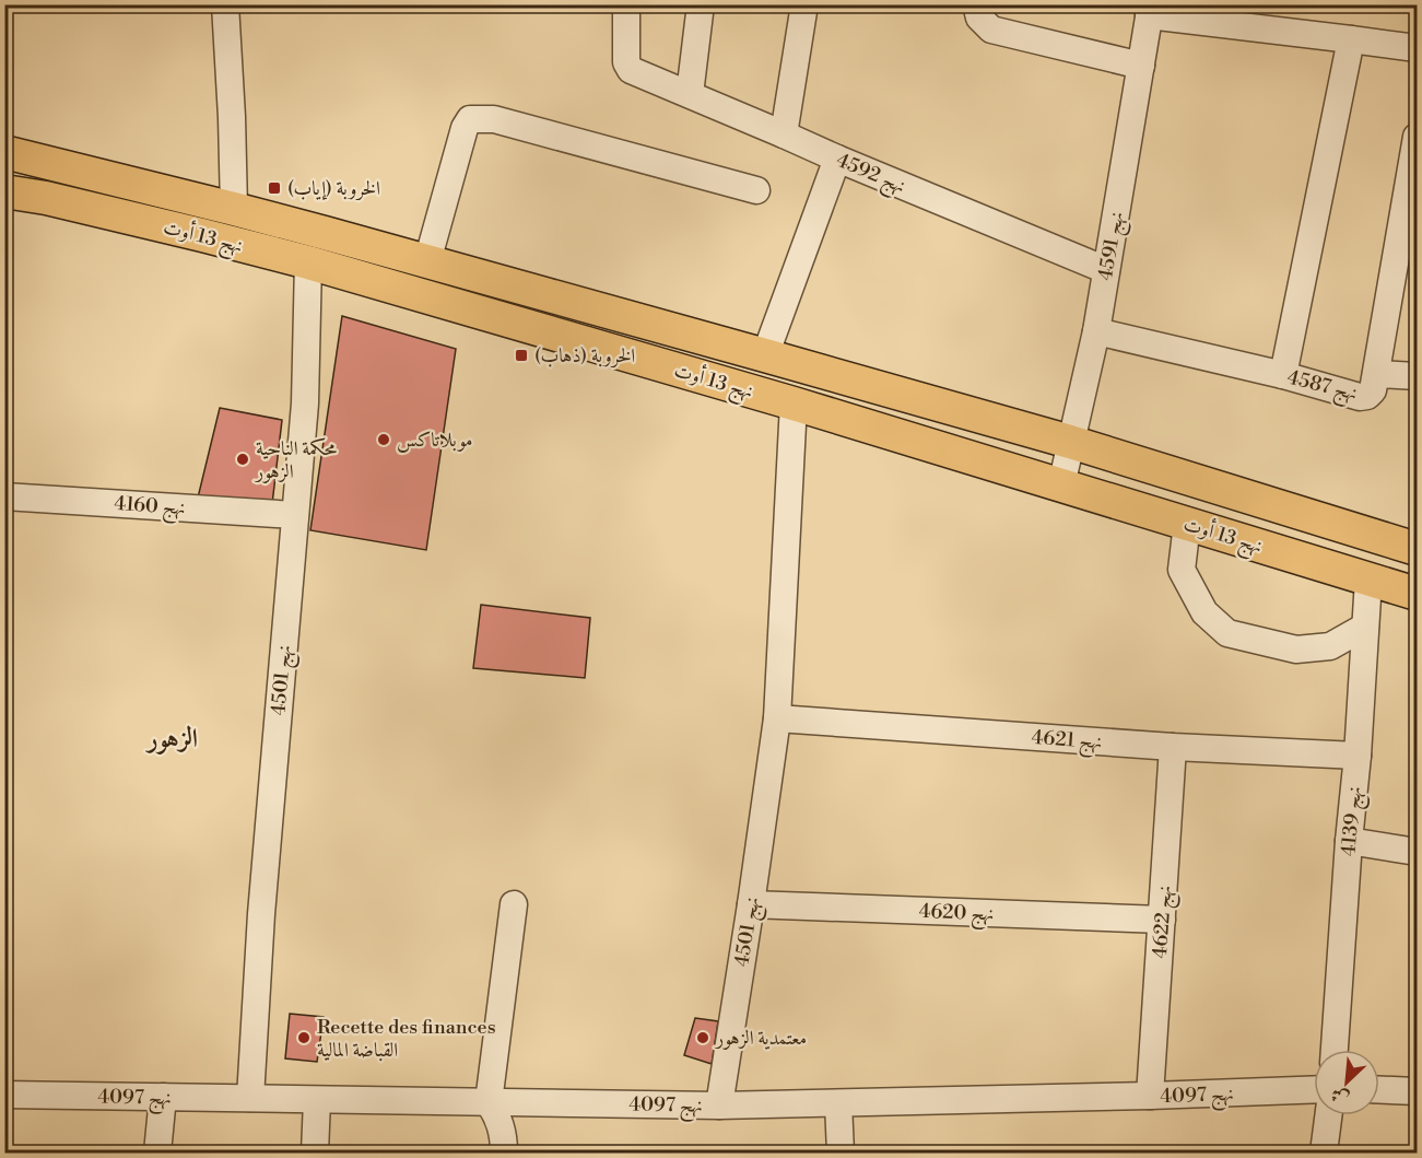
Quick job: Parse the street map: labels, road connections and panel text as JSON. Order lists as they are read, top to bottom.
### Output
{
  "streets": {
    "main road": ["نهج 13 أوت"],
    "street": [
      "نهج 4592",
      "نهج 4591",
      "نهج 4587",
      "نهج 4160",
      "نهج 4501",
      "نهج 4621",
      "نهج 4139",
      "نهج 4620",
      "نهج 4622",
      "نهج 4097"
    ]
  },
  "crossings": [
    ["نهج 4592", "نهج 4591"],
    ["نهج 13 أوت", "نهج 4591"],
    ["نهج 13 أوت", "نهج 4501"],
    ["نهج 13 أوت", "نهج 4139"],
    ["نهج 4591", "نهج 4587"],
    ["نهج 4160", "نهج 4501"],
    ["نهج 4501", "نهج 4621"],
    ["نهج 4501", "نهج 4620"],
    ["نهج 4501", "نهج 4097"],
    ["نهج 4621", "نهج 4139"],
    ["نهج 4621", "نهج 4622"],
    ["نهج 4620", "نهج 4622"],
    ["نهج 4622", "نهج 4097"]
  ],
  "districts": ["الزهور"],
  "places": {
    "transit": ["الخروبة (إياب)", "الخروبة (ذهاب)"],
    "other": [
      "موبلاتاكس",
      "محكمة الناحية الزهور",
      "Recette des finances القباضة المالية",
      "معتمدية الزهور"
    ]
  },
  "north": "bottom left"
}
